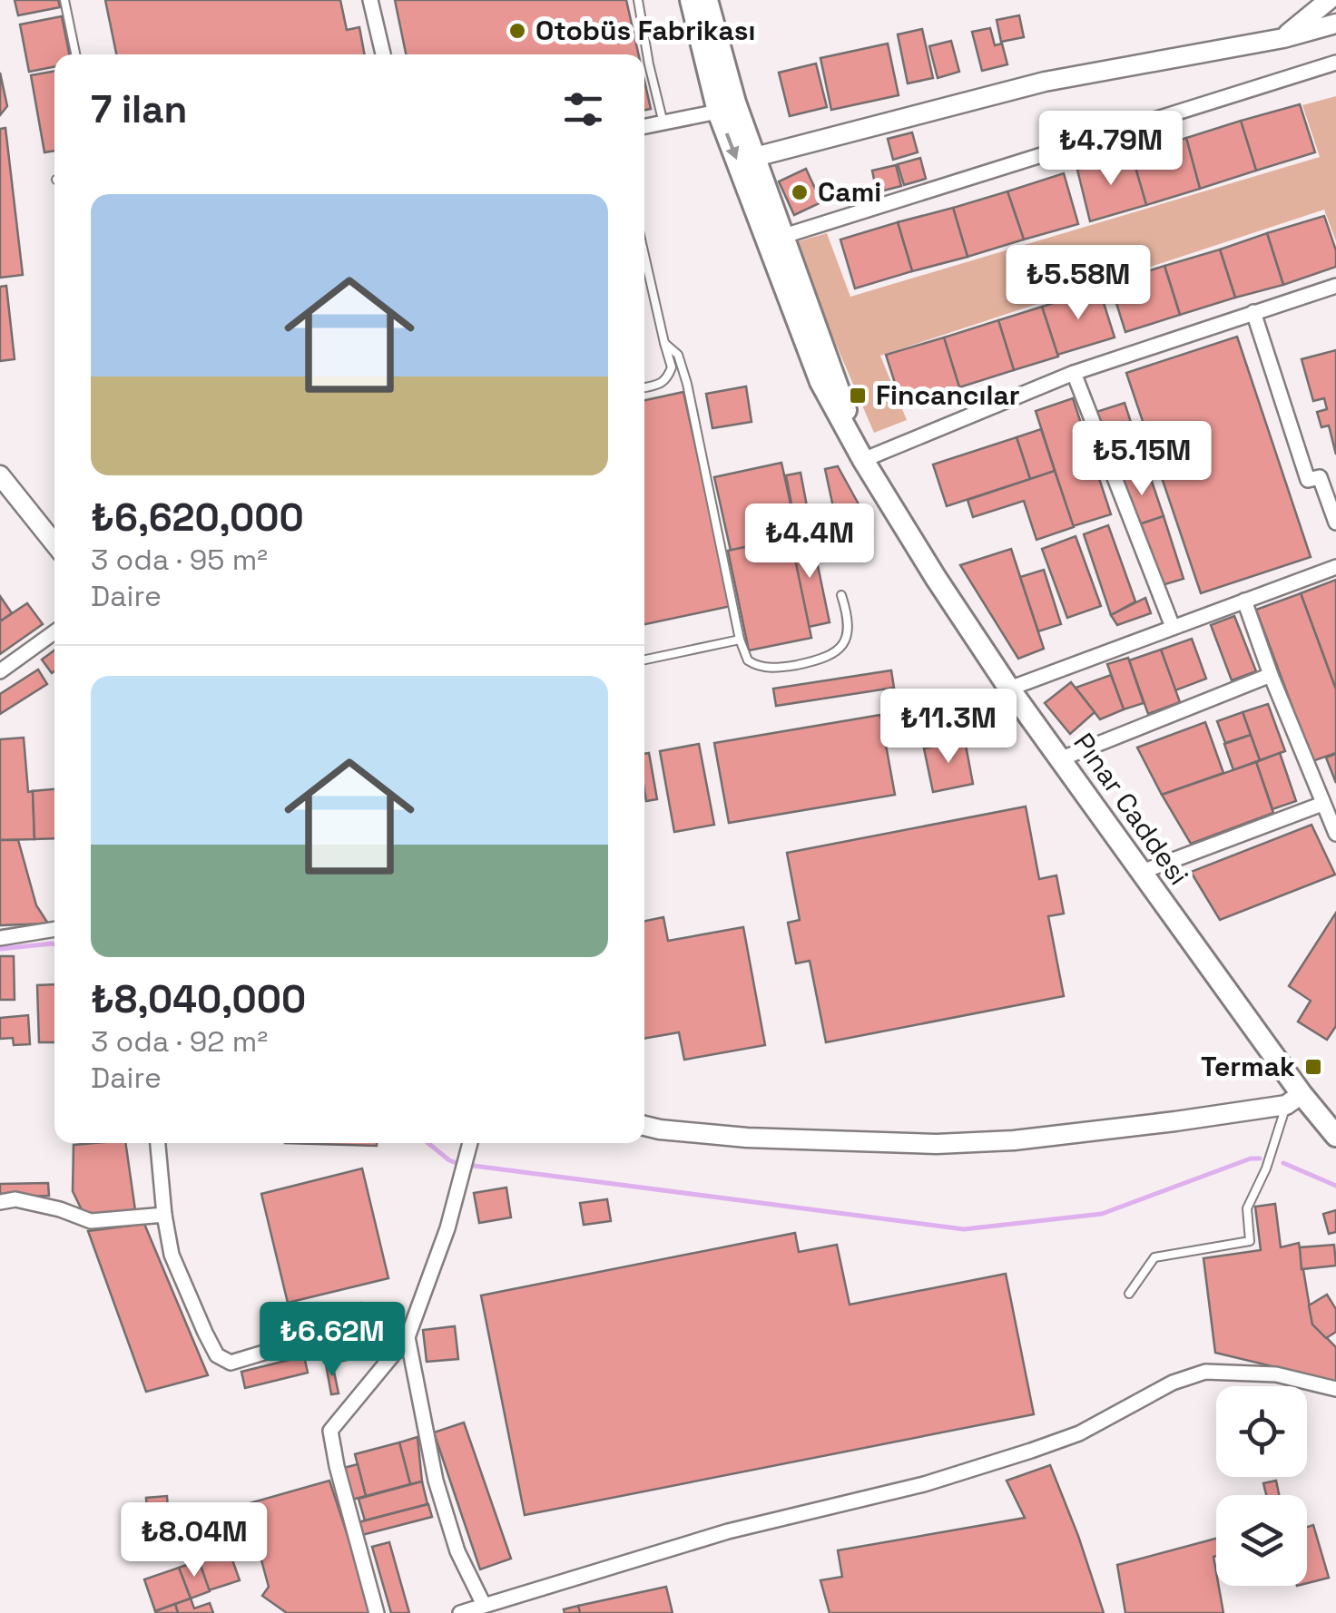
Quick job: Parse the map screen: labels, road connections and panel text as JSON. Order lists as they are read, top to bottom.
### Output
{
  "streets": {
    "main road": ["Pınar Caddesi"]
  },
  "places": {
    "other": ["Otobüs Fabrikası", "Cami"],
    "transit": ["Fincancılar", "Termak"]
  },
  "page": {
    "heading": "7 ilan",
    "price": [
      "₺4.79M",
      "₺5.58M",
      "₺5.15M",
      "₺4.4M",
      "₺11.3M",
      "₺6.62M",
      "₺8.04M"
    ],
    "list": [
      {
        "name": "₺6,620,000",
        "note": "3 oda · 95 m² · Daire"
      },
      {
        "name": "₺8,040,000",
        "note": "3 oda · 92 m² · Daire"
      }
    ]
  }
}
